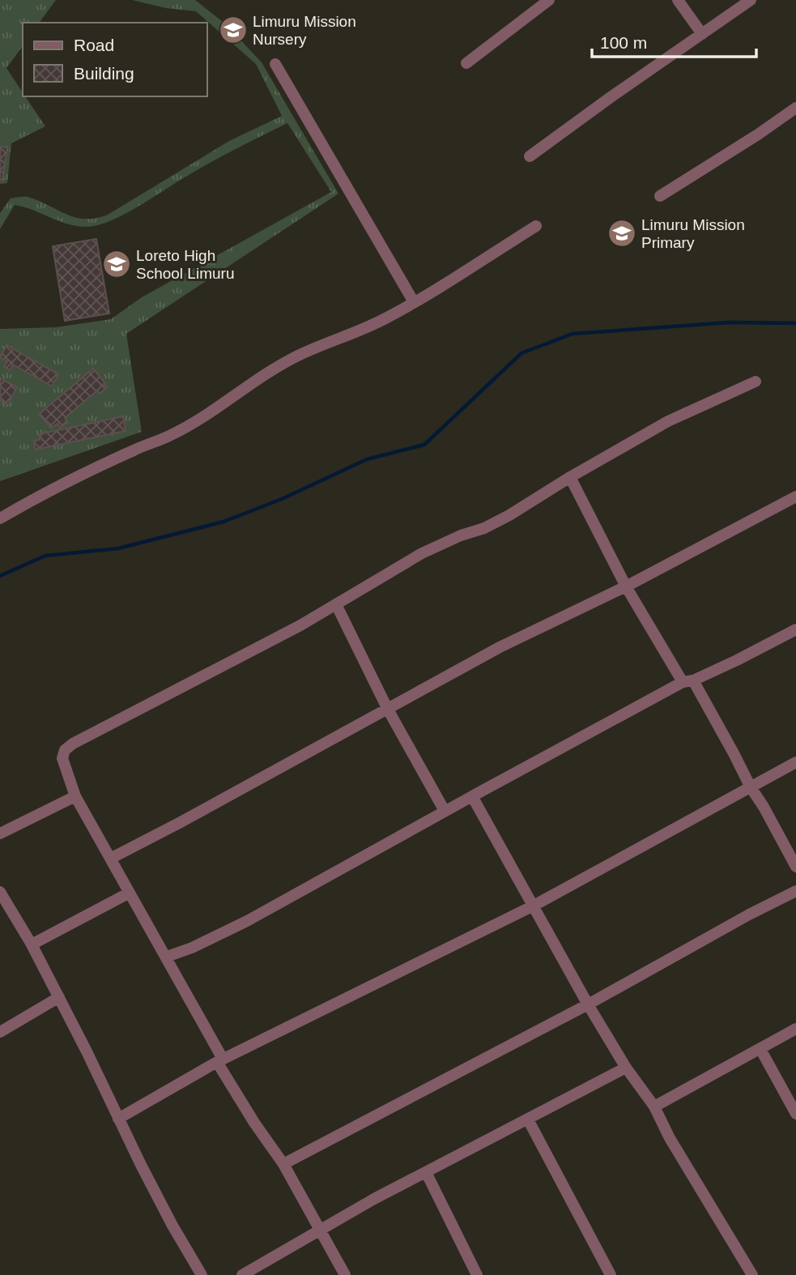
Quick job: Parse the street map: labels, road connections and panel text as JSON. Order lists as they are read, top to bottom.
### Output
{
  "places": {
    "school or university": ["Limuru Mission Nursery", "Limuru Mission Primary", "Loreto High School Limuru"]
  },
  "legend": ["Road", "Building"],
  "scale_bar": "100 m"
}
